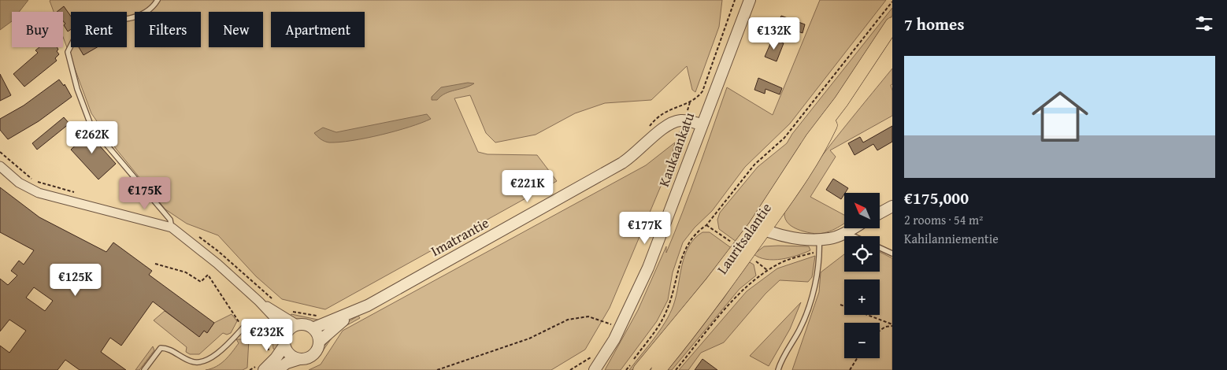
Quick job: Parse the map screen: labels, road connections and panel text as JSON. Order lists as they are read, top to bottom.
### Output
{
  "streets": {
    "main road": ["Lauritsalantie"],
    "street": ["Kaukaankatu", "Imatrantie"]
  },
  "north": "top left",
  "page": {
    "heading": "7 homes",
    "chip": [
      "Buy",
      "Rent",
      "Filters",
      "New",
      "Apartment"
    ],
    "price": [
      "€132K",
      "€262K",
      "€221K",
      "€175K",
      "€177K",
      "€125K",
      "€232K"
    ],
    "list": [
      {
        "name": "€175,000",
        "note": "2 rooms · 54 m² · Kahilanniementie"
      }
    ],
    "map_buttons": ["+", "−"]
  }
}
